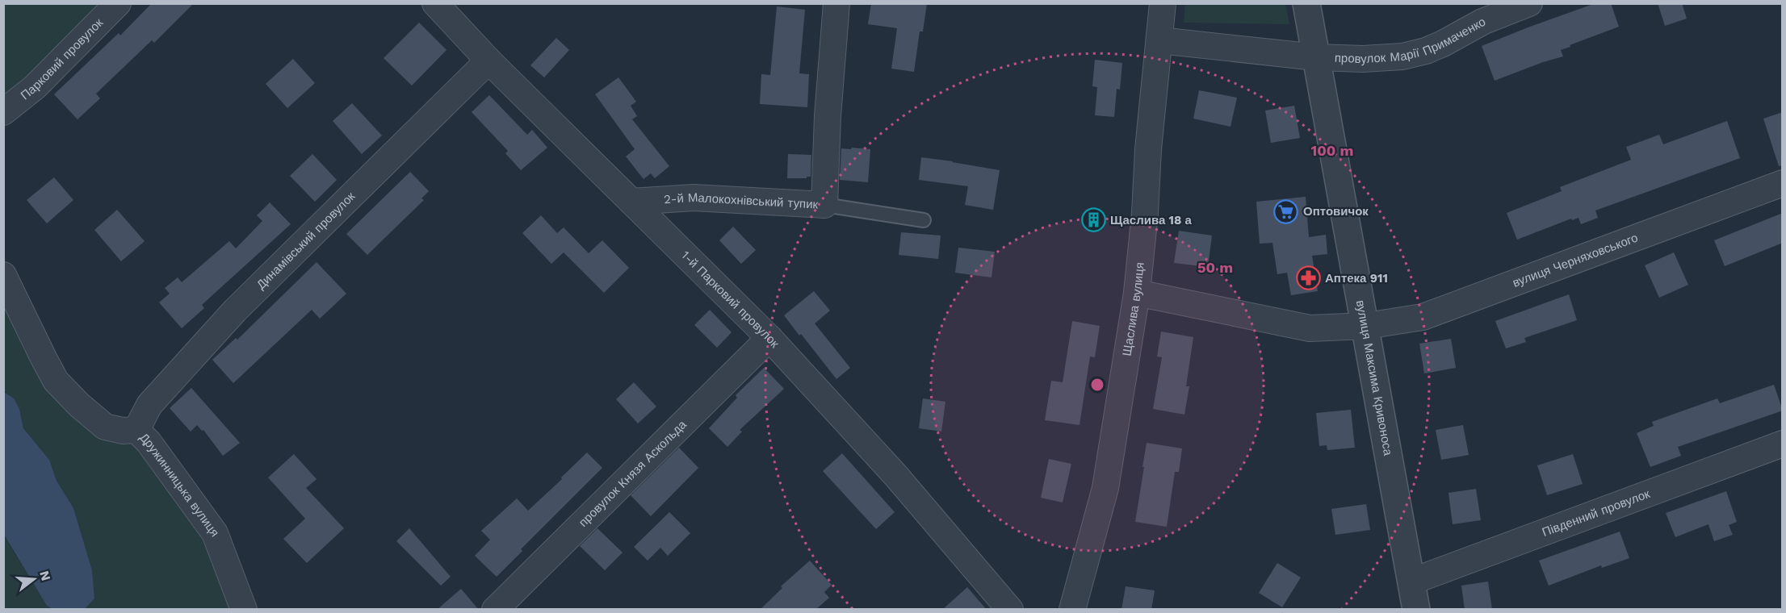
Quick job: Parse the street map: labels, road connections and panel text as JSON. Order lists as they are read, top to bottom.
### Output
{
  "streets": {
    "street": [
      "провулок Марії Примаченко",
      "Парковий провулок",
      "2-й Малокохнівський тупик",
      "Динамівський провулок",
      "вулиця Черняховського",
      "1-й Парковий провулок",
      "Щаслива вулиця",
      "вулиця Максима Кривоноса",
      "провулок Князя Аскольда",
      "Дружинницька вулиця",
      "Південний провулок"
    ]
  },
  "crossings": [
    ["провулок Марії Примаченко", "Щаслива вулиця"],
    ["провулок Марії Примаченко", "вулиця Максима Кривоноса"],
    ["2-й Малокохнівський тупик", "1-й Парковий провулок"],
    ["Динамівський провулок", "1-й Парковий провулок"],
    ["Динамівський провулок", "Дружинницька вулиця"],
    ["вулиця Черняховського", "Щаслива вулиця"],
    ["вулиця Черняховського", "вулиця Максима Кривоноса"],
    ["1-й Парковий провулок", "провулок Князя Аскольда"],
    ["вулиця Максима Кривоноса", "Південний провулок"]
  ],
  "places": {
    "supermarket": ["Оптовичок"],
    "building": ["Щаслива 18 а"],
    "pharmacy": ["Аптека 911"]
  },
  "north": "right",
  "rings": ["100 m", "50 m"]
}
